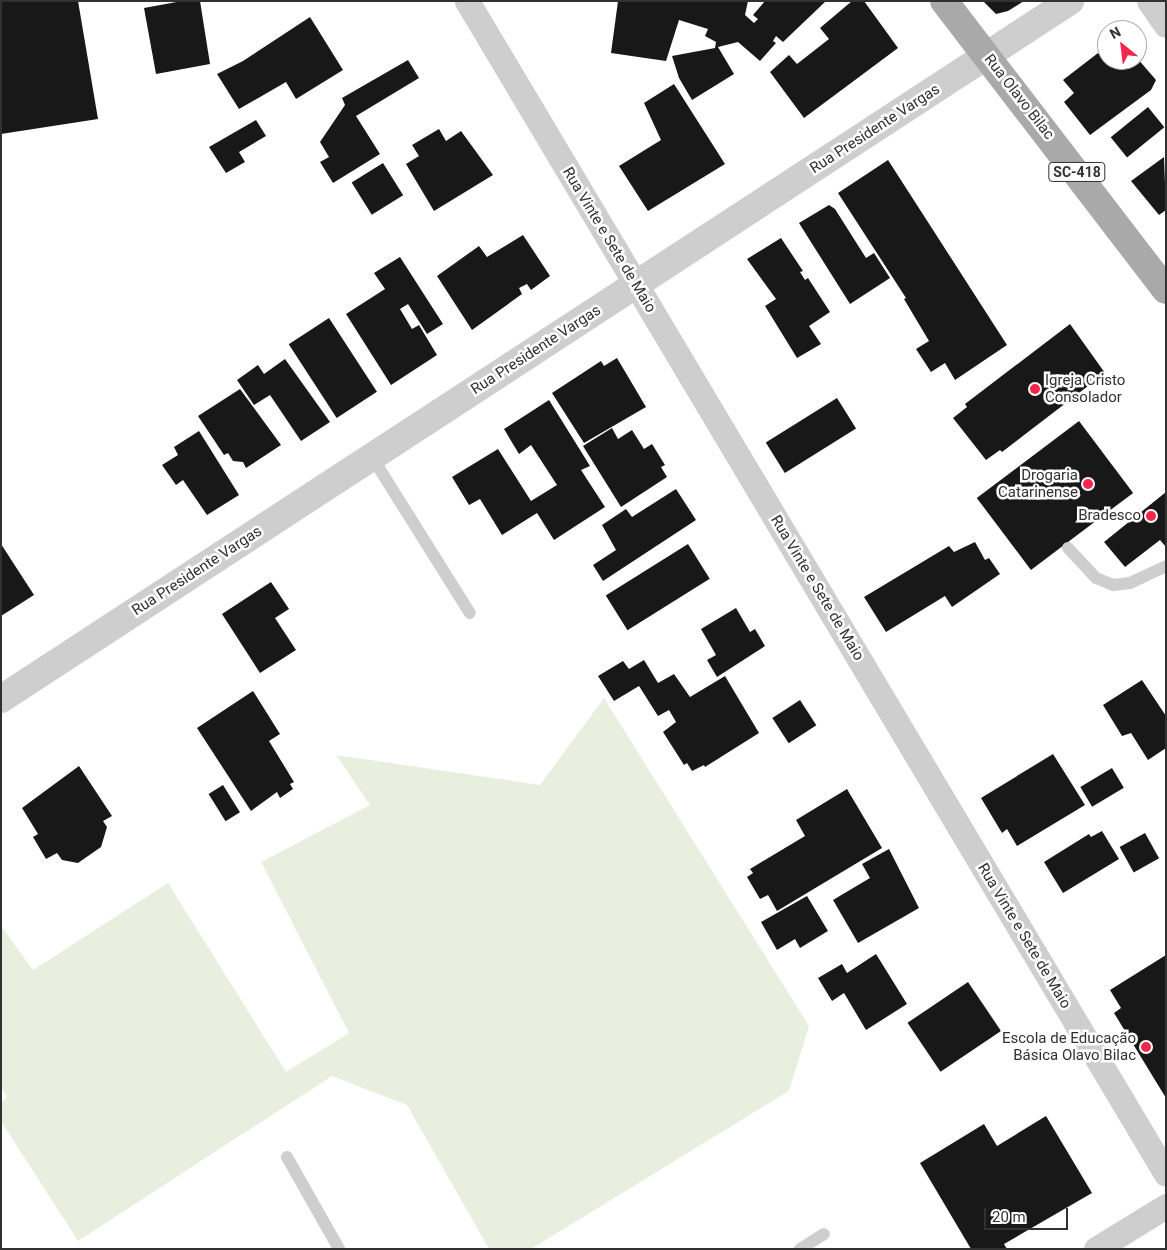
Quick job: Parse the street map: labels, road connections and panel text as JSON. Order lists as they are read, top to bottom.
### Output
{
  "streets": {
    "main road": ["Rua Olavo Bilac", "SC-418"],
    "street": ["Rua Presidente Vargas", "Rua Vinte e Sete de Maio"]
  },
  "crossings": [
    ["Rua Olavo Bilac", "Rua Presidente Vargas"],
    ["Rua Presidente Vargas", "Rua Vinte e Sete de Maio"]
  ],
  "places": [
    "Igreja Cristo Consolador",
    "Drogaria Catarinense",
    "Bradesco",
    "Escola de Educação Básica Olavo Bilac"
  ],
  "scale_bar": "20 m",
  "north": "top left"
}
